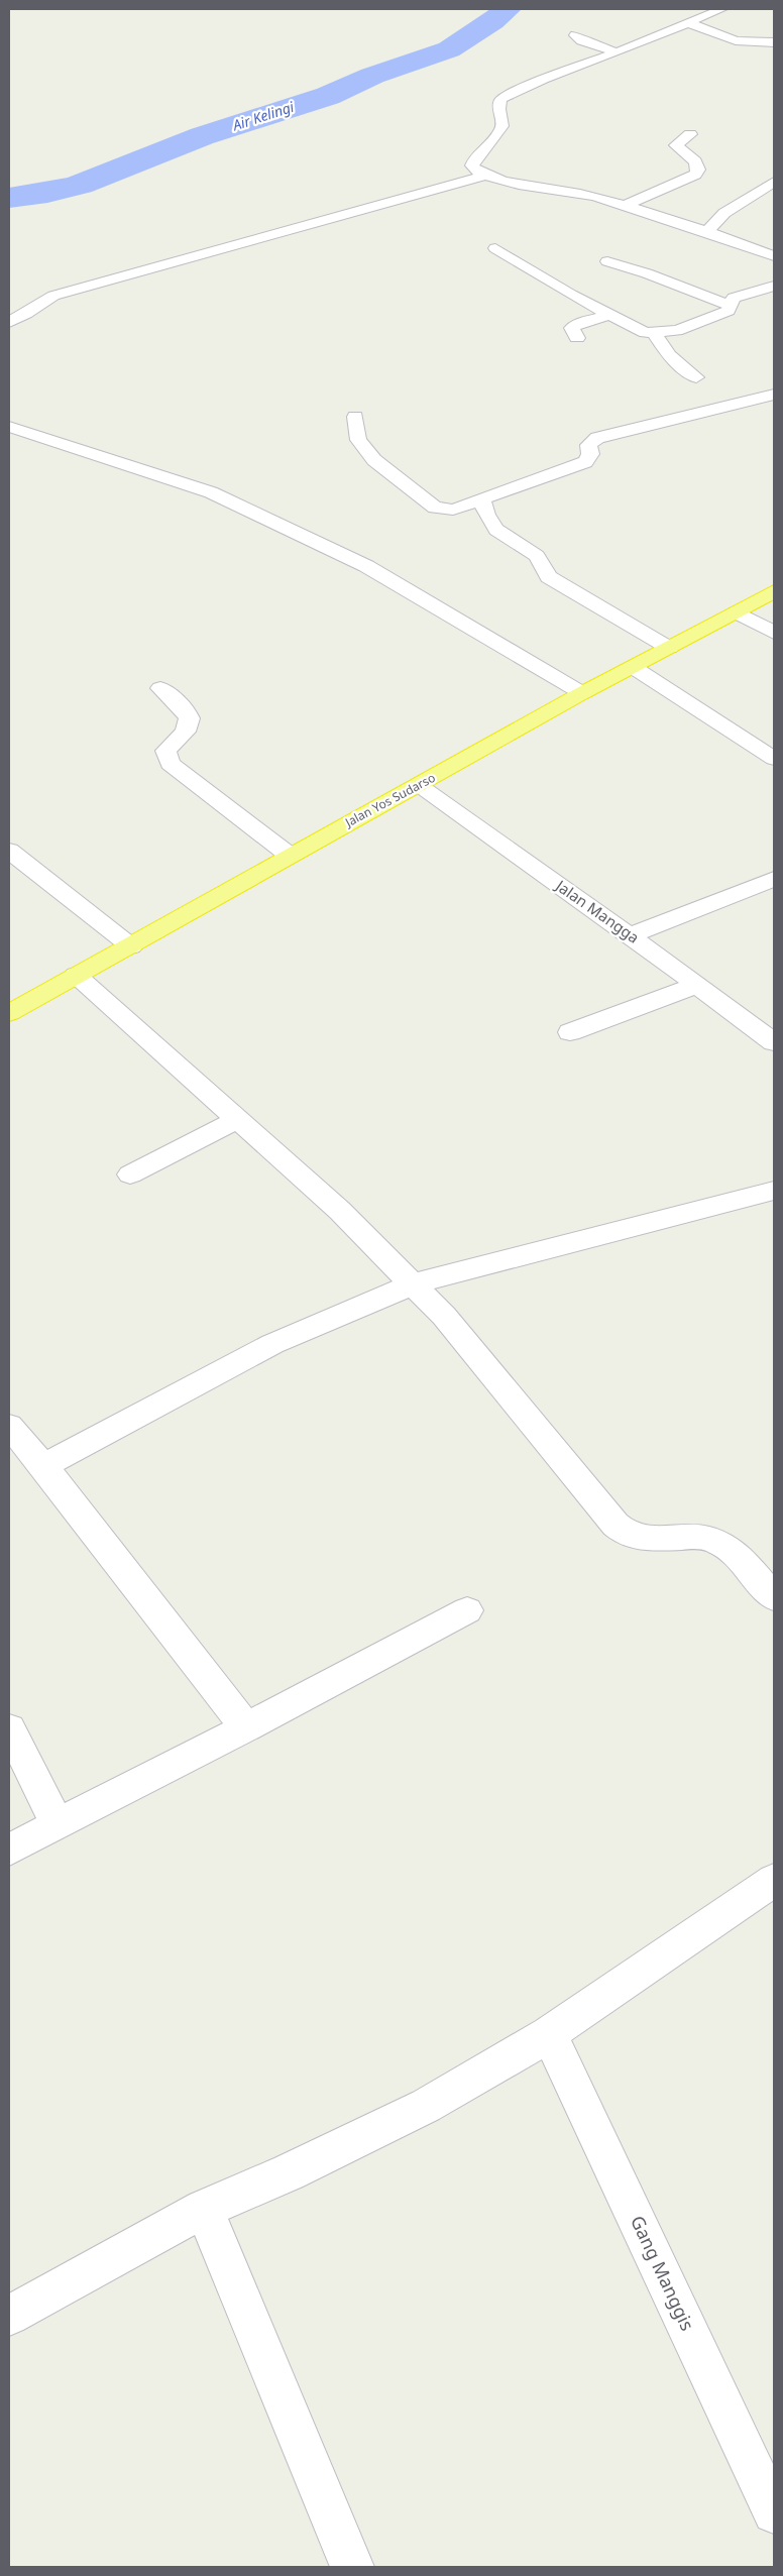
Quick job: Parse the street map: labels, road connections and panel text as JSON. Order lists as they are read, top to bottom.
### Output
{
  "streets": {
    "highway": ["Jalan Yos Sudarso"],
    "street": ["Jalan Mangga", "Gang Manggis"]
  },
  "crossings": [
    ["Jalan Yos Sudarso", "Jalan Mangga"]
  ],
  "water": ["Air Kelingi"]
}
